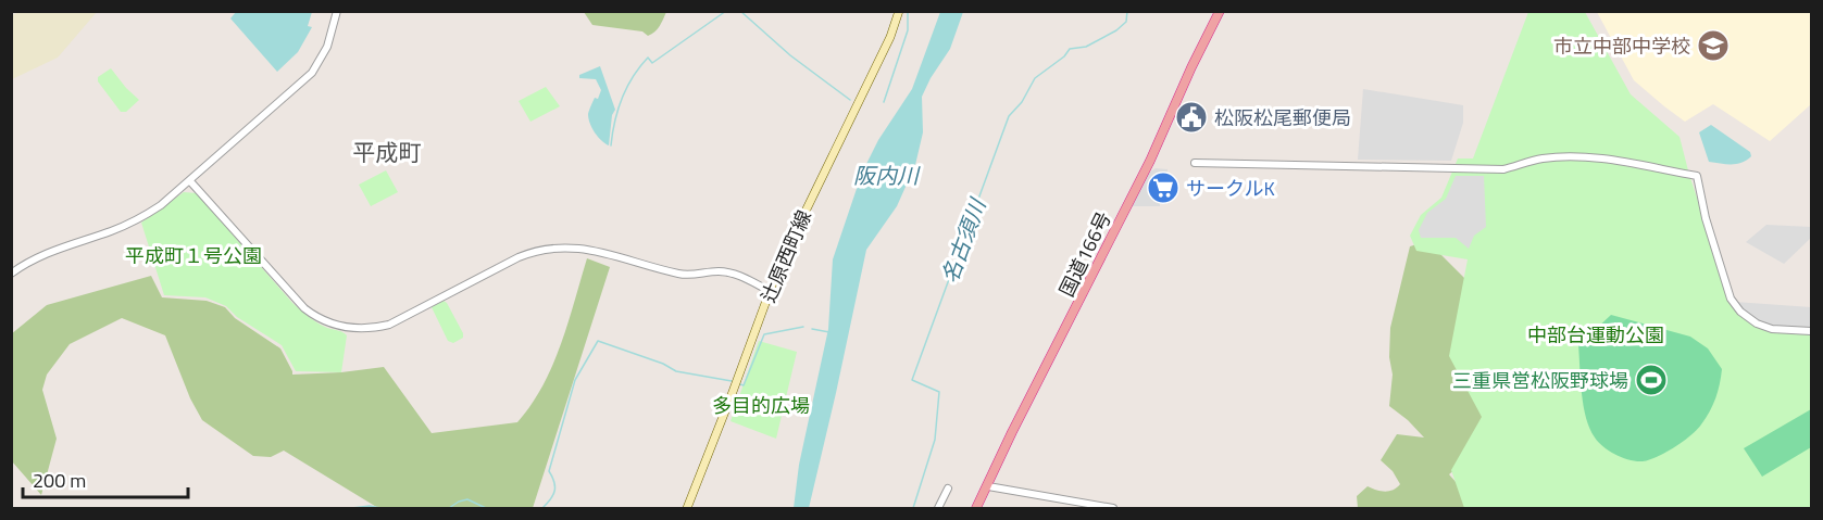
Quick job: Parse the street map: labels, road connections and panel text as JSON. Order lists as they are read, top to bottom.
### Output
{
  "streets": {
    "highway": ["国道166号"],
    "main road": ["辻原西町線"]
  },
  "districts": ["平成町"],
  "water": ["阪内川", "名古須川"],
  "parks": ["平成町１号公園", "中部台運動公園", "多目的広場"],
  "places": {
    "school or university": ["市立中部中学校"],
    "public building": ["松阪松尾郵便局"],
    "supermarket": ["サークルK"],
    "sports": ["三重県営松阪野球場"]
  },
  "scale_bar": "200 m"
}
